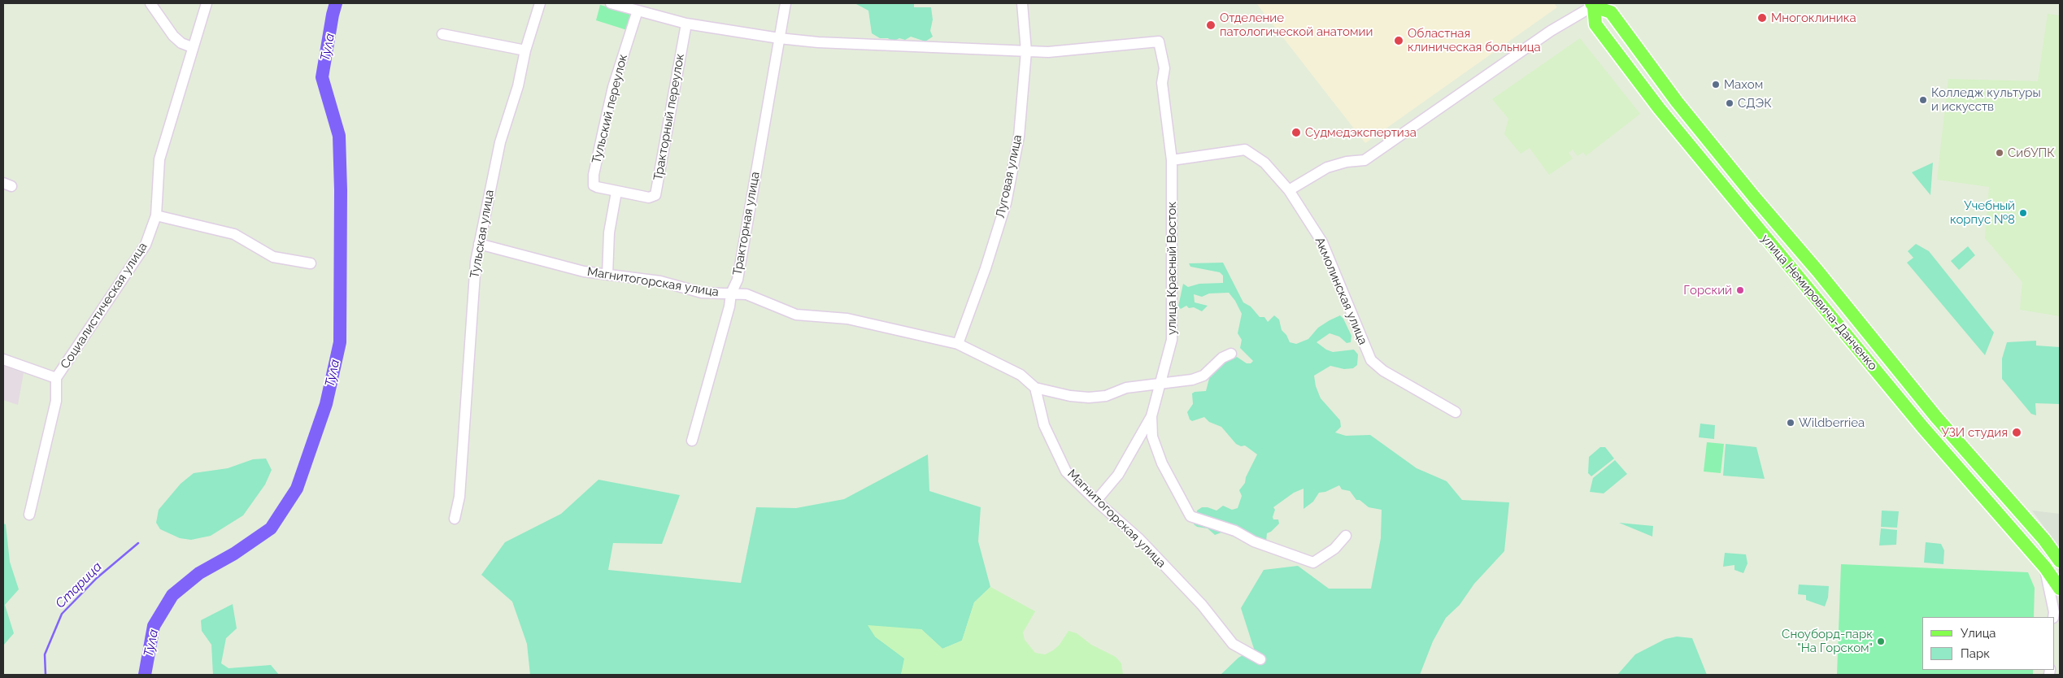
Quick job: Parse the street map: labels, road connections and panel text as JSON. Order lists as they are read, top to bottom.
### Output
{
  "streets": {
    "main road": ["улица Немировича-Данченко"],
    "street": [
      "Тульский переулок",
      "Тракторный переулок",
      "Луговая улица",
      "Тракторная улица",
      "Тульская улица",
      "улица Красный Восток",
      "Магнитогорская улица",
      "Акмолинская улица",
      "Социалистическая улица"
    ]
  },
  "crossings": [
    ["Тульский переулок", "Тракторный переулок"],
    ["Луговая улица", "улица Красный Восток"],
    ["Луговая улица", "Магнитогорская улица"],
    ["Тракторная улица", "Магнитогорская улица"],
    ["Тульская улица", "Магнитогорская улица"],
    ["улица Красный Восток", "Магнитогорская улица"],
    ["улица Красный Восток", "Акмолинская улица"]
  ],
  "water": ["Тула", "Старица"],
  "places": [
    "Многоклиника",
    "Отделение патологической анатомии",
    "Областная клиническая больница",
    "Махом",
    "Колледж культуры и искусств",
    "СДЭК",
    "Судмедэкспертиза",
    "СибУПК",
    "Учебный корпус №8",
    "Горский",
    "Wildberriea",
    "УЗИ студия",
    "Сноуборд-парк \"На Горском\""
  ],
  "legend": ["Улица", "Парк"]
}
